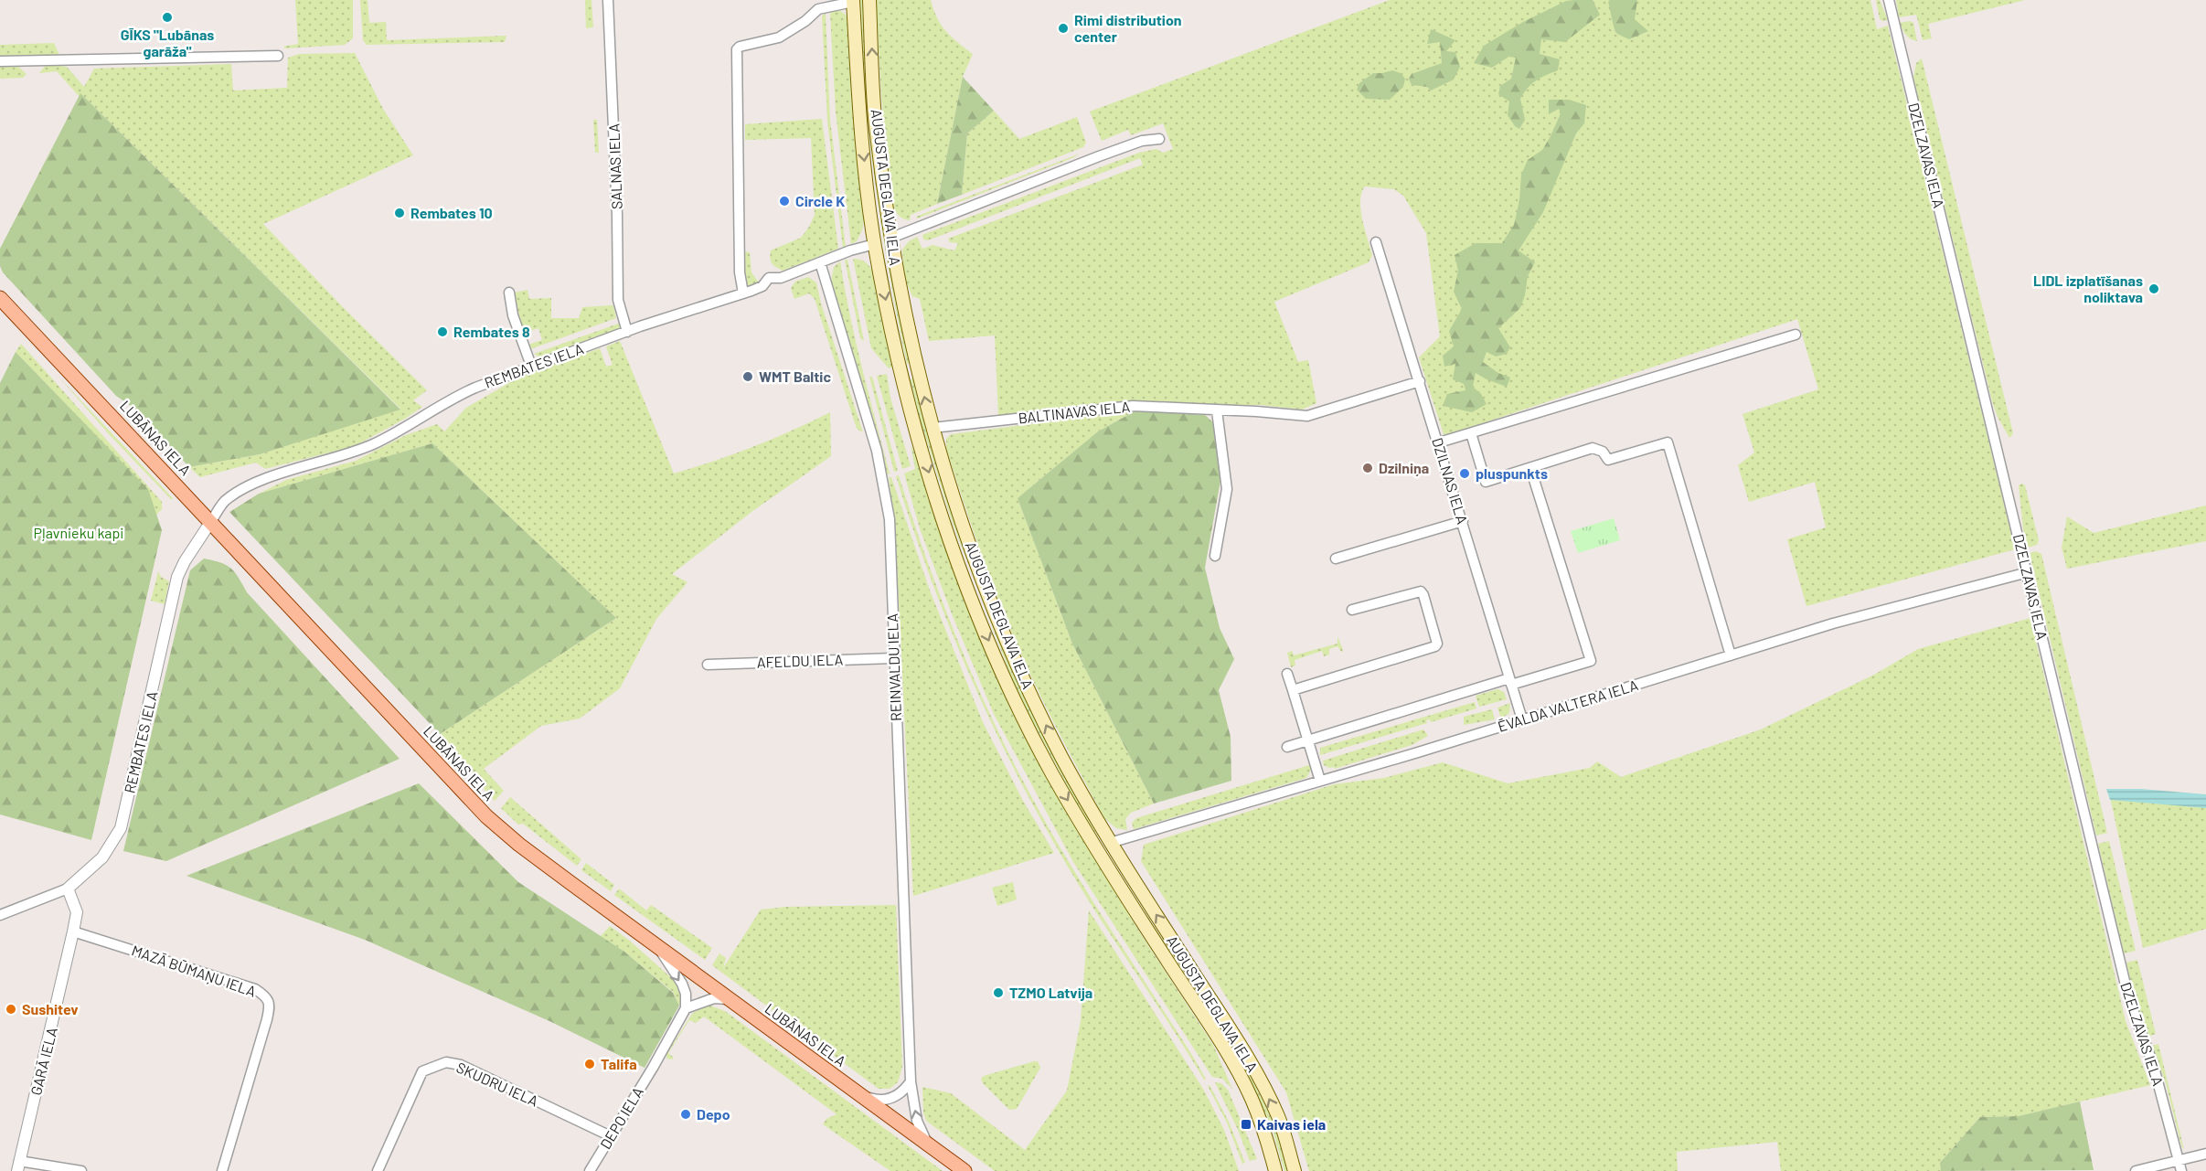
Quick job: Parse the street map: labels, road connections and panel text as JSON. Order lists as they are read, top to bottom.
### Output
{
  "streets": {
    "main road": ["AUGUSTA DEGLAVA IELA", "LUBĀNAS IELA"],
    "street": [
      "DZELZAVAS IELA",
      "SALNAS IELA",
      "REMBATES IELA",
      "BALTINAVAS IELA",
      "DZILNAS IELA",
      "AFELDU IELA",
      "REINVALDU IELA",
      "ĒVALDA VALTERA IELA",
      "MAZĀ BŪMAŅU IELA",
      "GARĀ IELA",
      "SKUDRU IELA",
      "DEPO IELA"
    ]
  },
  "crossings": [
    ["DZELZAVAS IELA", "ĒVALDA VALTERA IELA"],
    ["SALNAS IELA", "REMBATES IELA"],
    ["AUGUSTA DEGLAVA IELA", "REMBATES IELA"],
    ["AUGUSTA DEGLAVA IELA", "BALTINAVAS IELA"],
    ["AUGUSTA DEGLAVA IELA", "ĒVALDA VALTERA IELA"],
    ["REMBATES IELA", "LUBĀNAS IELA"],
    ["REMBATES IELA", "REINVALDU IELA"],
    ["REMBATES IELA", "GARĀ IELA"],
    ["BALTINAVAS IELA", "DZILNAS IELA"],
    ["LUBĀNAS IELA", "REINVALDU IELA"],
    ["DZILNAS IELA", "ĒVALDA VALTERA IELA"],
    ["AFELDU IELA", "REINVALDU IELA"],
    ["MAZĀ BŪMAŅU IELA", "GARĀ IELA"],
    ["SKUDRU IELA", "DEPO IELA"]
  ],
  "parks": ["Pļavnieku kapi"],
  "places": {
    "other": [
      "GĪKS \"Lubānas garāža\"",
      "Rimi distribution center",
      "Circle K",
      "Rembates 10",
      "LIDL izplatīšanas noliktava",
      "Rembates 8",
      "WMT Baltic",
      "Dzilniņa",
      "pluspunkts",
      "TZMO Latvija",
      "Sushitev",
      "Talifa",
      "Depo"
    ],
    "transit": ["Kaivas iela"]
  }
}
